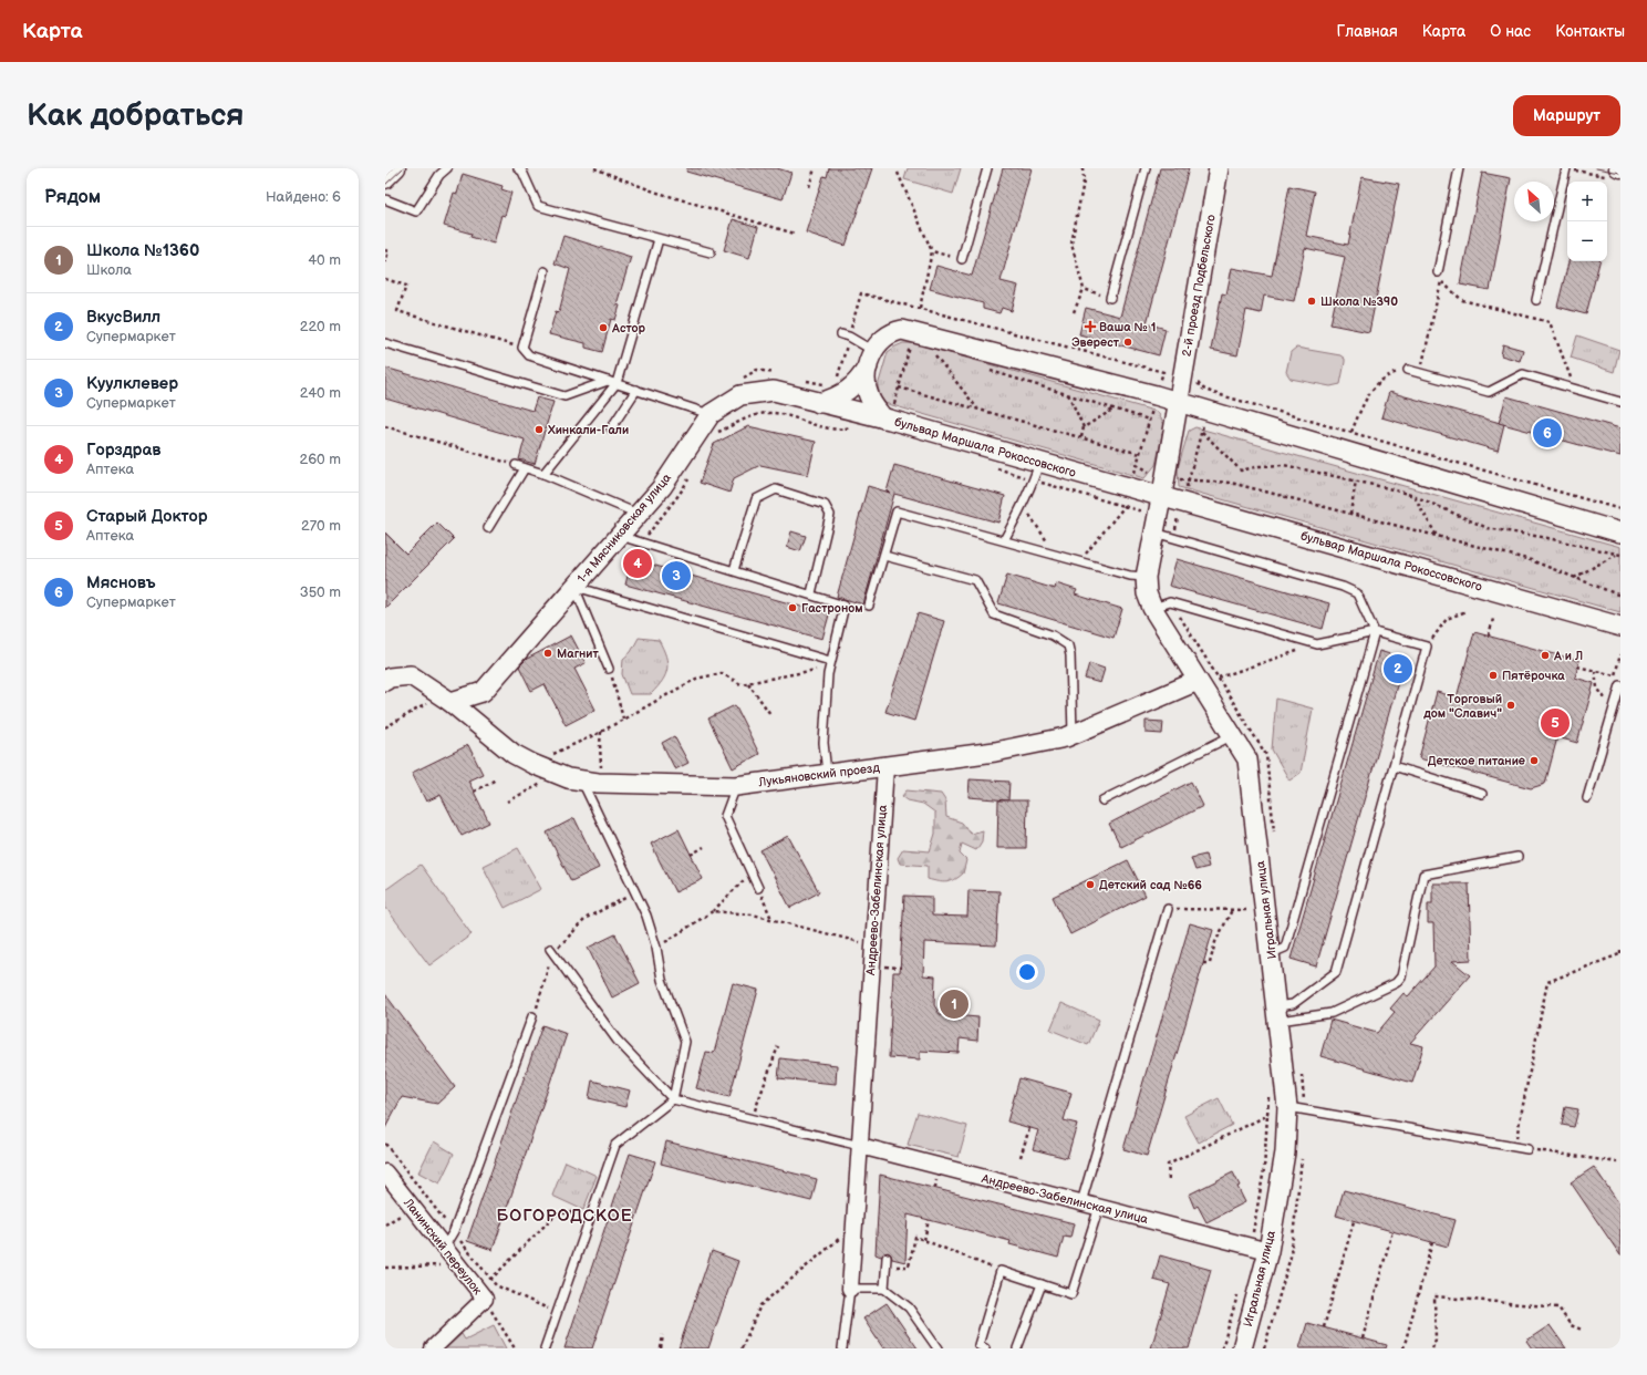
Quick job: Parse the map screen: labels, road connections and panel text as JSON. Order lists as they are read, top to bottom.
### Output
{
  "streets": {
    "street": [
      "2-й проезд Подбельского",
      "бульвар Маршала Рокоссовского",
      "1-я Мясниковская улица",
      "Лукьяновский проезд",
      "Андреево-Забелинская улица",
      "Игральная улица",
      "Ланинский переулок"
    ]
  },
  "crossings": [
    ["бульвар Маршала Рокоссовского", "1-я Мясниковская улица"],
    ["бульвар Маршала Рокоссовского", "Игральная улица"],
    ["1-я Мясниковская улица", "Лукьяновский проезд"],
    ["Лукьяновский проезд", "Андреево-Забелинская улица"],
    ["Лукьяновский проезд", "Игральная улица"],
    ["Андреево-Забелинская улица", "Игральная улица"]
  ],
  "districts": ["БОГОРОДСКОЕ"],
  "places": {
    "other": [
      "Школа №390",
      "Астор",
      "Эверест",
      "Хинкали-Гали",
      "Гастроном",
      "Магнит",
      "А и Л",
      "Пятёрочка",
      "Торговый дом \"Славич\"",
      "Детское питание",
      "Детский сад №66"
    ],
    "health": ["Ваша № 1"]
  },
  "north": "top left",
  "page": {
    "header": "Карта",
    "nav": [
      "Главная",
      "Карта",
      "О нас",
      "Контакты"
    ],
    "buttons": "Маршрут",
    "title": "Как добраться",
    "heading": ["Рядом", "Найдено: 6"],
    "map_buttons": ["+", "−"],
    "list": [
      {
        "mark": "1",
        "name": "Школа №1360",
        "note": "Школа",
        "value": "40 m"
      },
      {
        "mark": "2",
        "name": "ВкусВилл",
        "note": "Супермаркет",
        "value": "220 m"
      },
      {
        "mark": "3",
        "name": "Куулклевер",
        "note": "Супермаркет",
        "value": "240 m"
      },
      {
        "mark": "4",
        "name": "Горздрав",
        "note": "Аптека",
        "value": "260 m"
      },
      {
        "mark": "5",
        "name": "Старый Доктор",
        "note": "Аптека",
        "value": "270 m"
      },
      {
        "mark": "6",
        "name": "Мясновъ",
        "note": "Супермаркет",
        "value": "350 m"
      }
    ],
    "pins": [
      "6",
      "4",
      "3",
      "2",
      "5",
      "1"
    ]
  }
}
